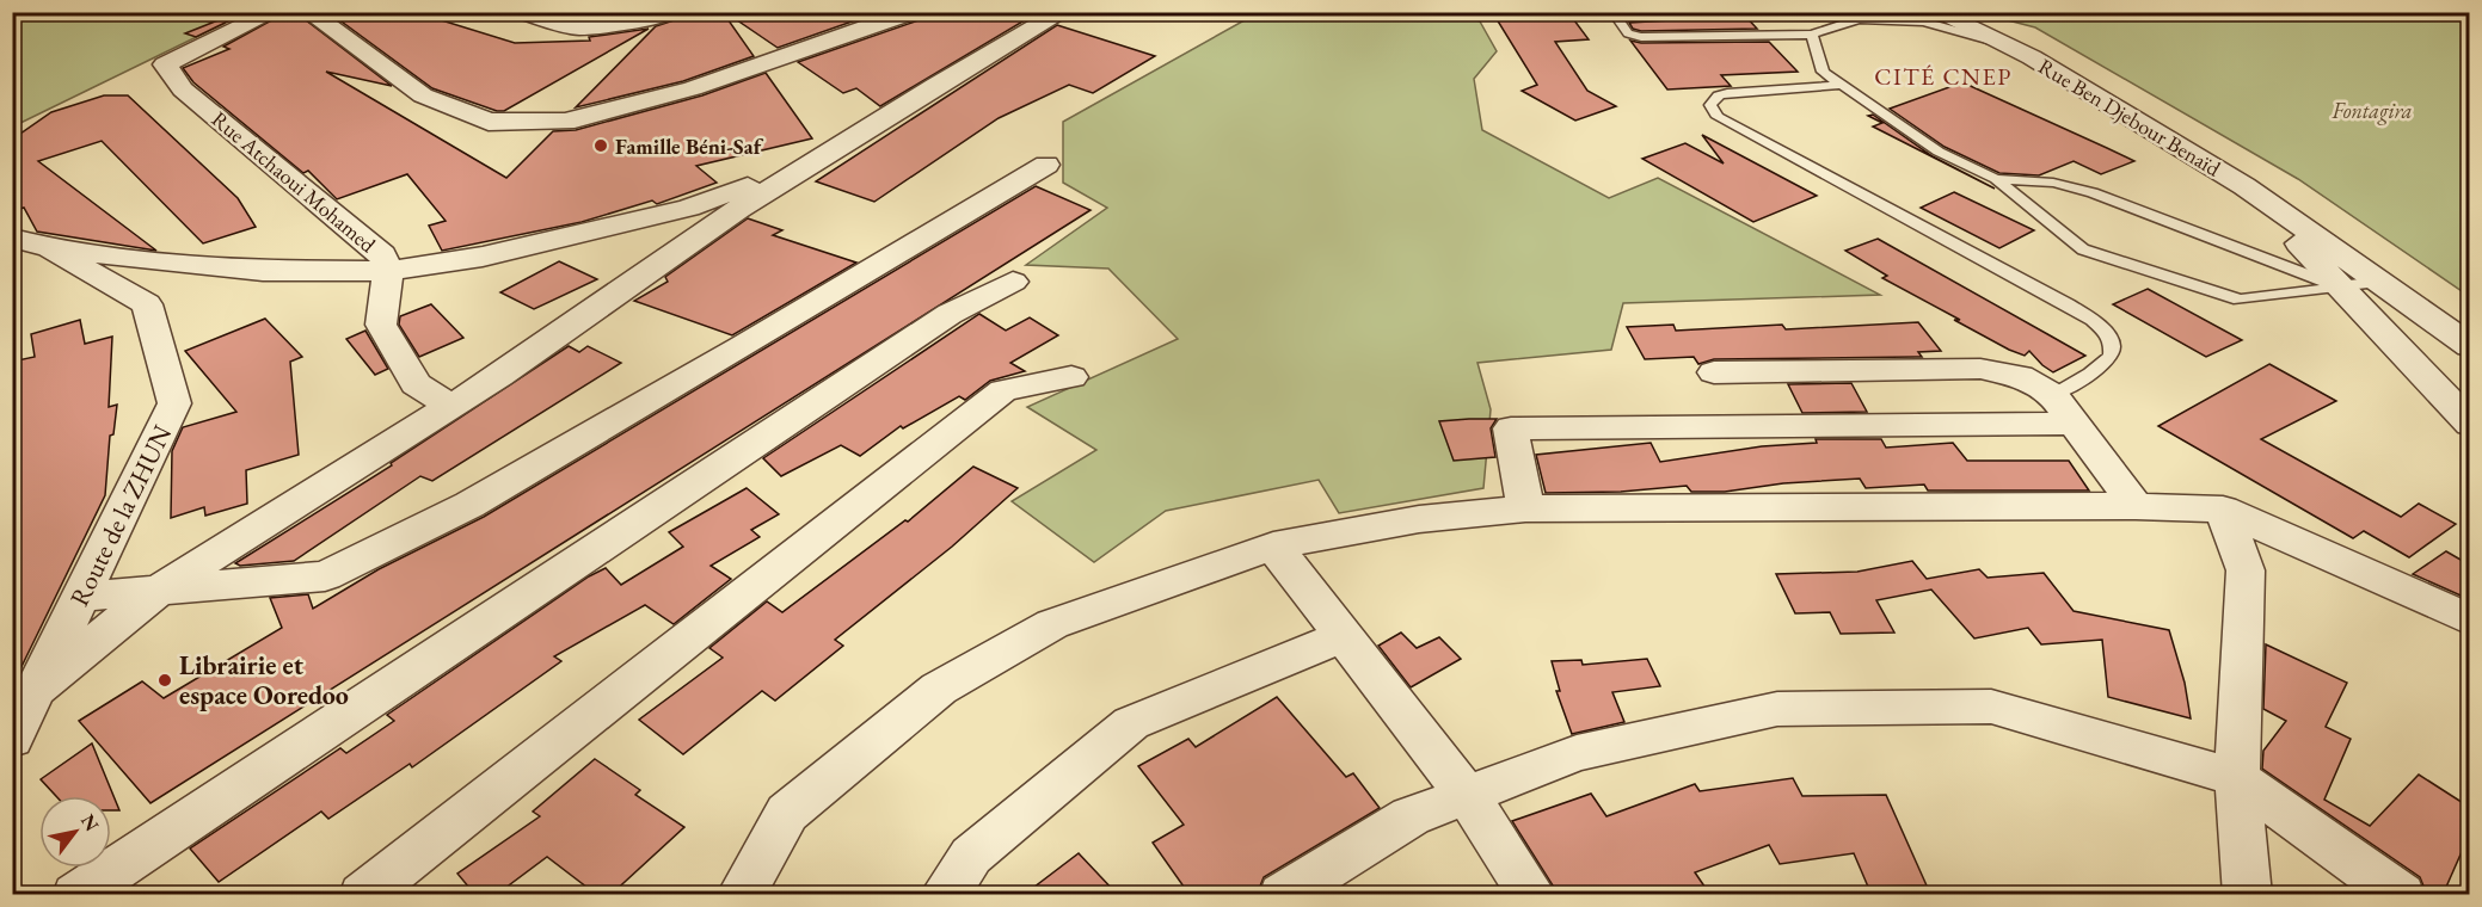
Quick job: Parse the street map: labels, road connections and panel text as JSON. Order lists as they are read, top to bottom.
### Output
{
  "streets": {
    "street": ["Rue Ben Djebour Benaïd", "Rue Atchaoui Mohamed", "Route de la ZHUN"]
  },
  "districts": ["CITÉ CNEP"],
  "parks": ["Fontagira"],
  "places": ["Famille Béni-Saf", "Librairie et espace Ooredoo"],
  "north": "top right"
}
